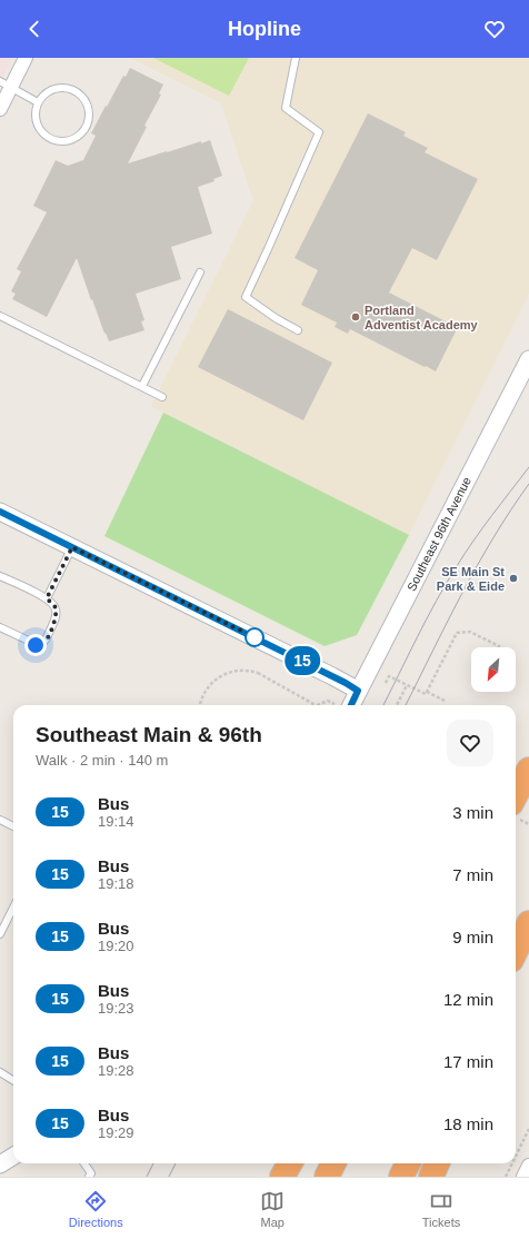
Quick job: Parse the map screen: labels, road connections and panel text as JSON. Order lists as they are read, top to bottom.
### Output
{
  "streets": {
    "street": ["Southeast 96th Avenue"]
  },
  "places": ["Portland Adventist Academy", "SE Main St Park & Eide"],
  "lines": ["bus line 15"],
  "north": "bottom left",
  "page": {
    "header": "Hopline",
    "on_map": "15",
    "heading": ["Southeast Main & 96th", "Walk · 2 min · 140 m"],
    "list": [
      {
        "mark": "15",
        "name": "Bus",
        "note": "19:14",
        "value": "3 min"
      },
      {
        "mark": "15",
        "name": "Bus",
        "note": "19:18",
        "value": "7 min"
      },
      {
        "mark": "15",
        "name": "Bus",
        "note": "19:20",
        "value": "9 min"
      },
      {
        "mark": "15",
        "name": "Bus",
        "note": "19:23",
        "value": "12 min"
      },
      {
        "mark": "15",
        "name": "Bus",
        "note": "19:28",
        "value": "17 min"
      },
      {
        "mark": "15",
        "name": "Bus",
        "note": "19:29",
        "value": "18 min"
      }
    ],
    "tabs": ["Directions", "Map", "Tickets"]
  }
}
